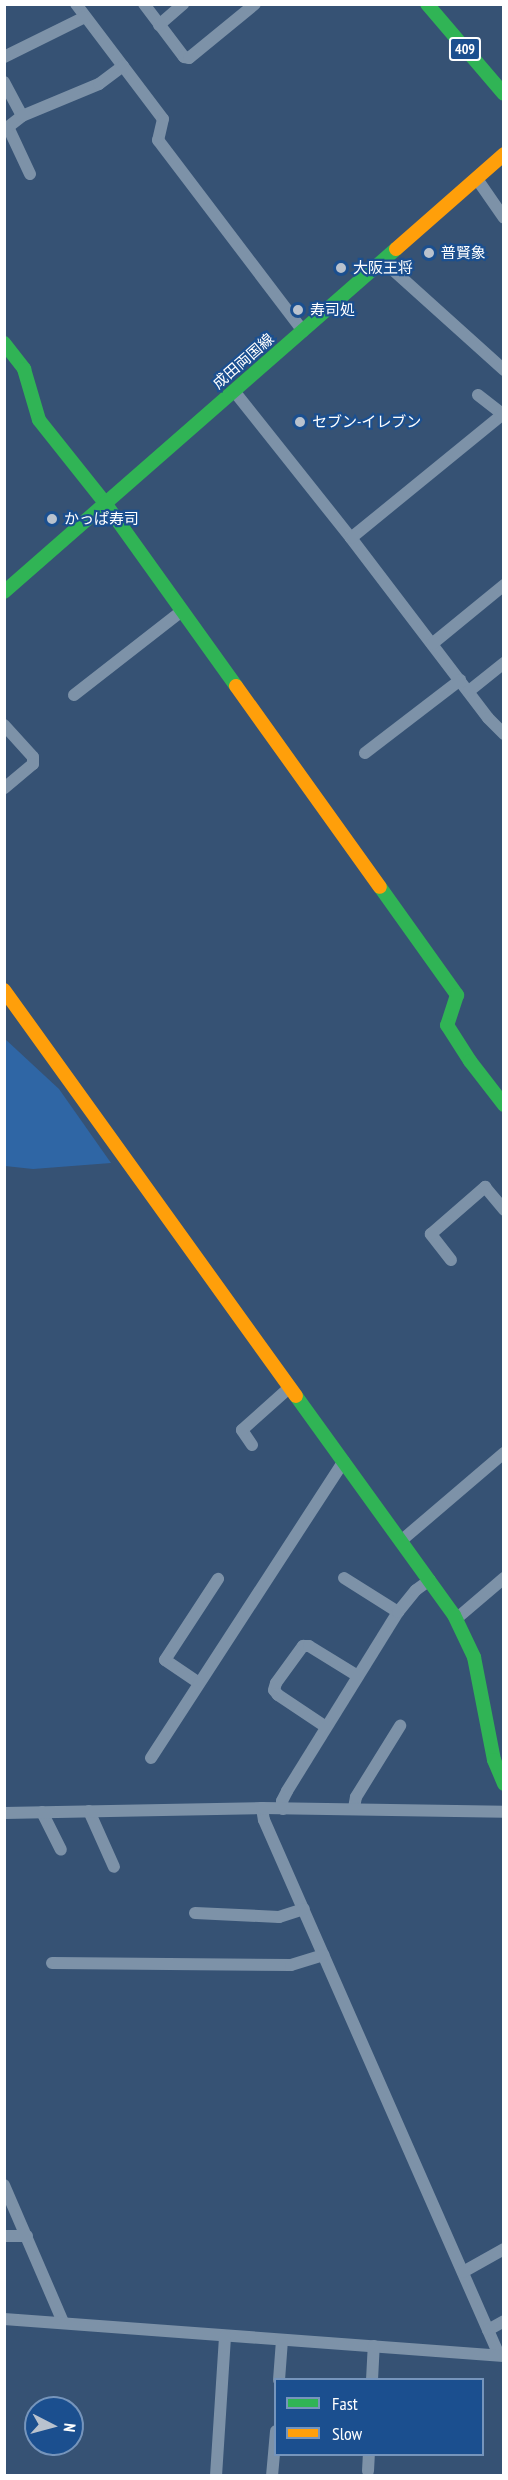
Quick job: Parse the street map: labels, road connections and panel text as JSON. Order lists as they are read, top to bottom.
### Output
{
  "streets": {
    "main road": ["409", "成田両国線"]
  },
  "places": [
    "普賢象",
    "大阪王将",
    "寿司処",
    "セブン-イレブン",
    "かっぱ寿司"
  ],
  "legend": ["Fast", "Slow"],
  "north": "right"
}
